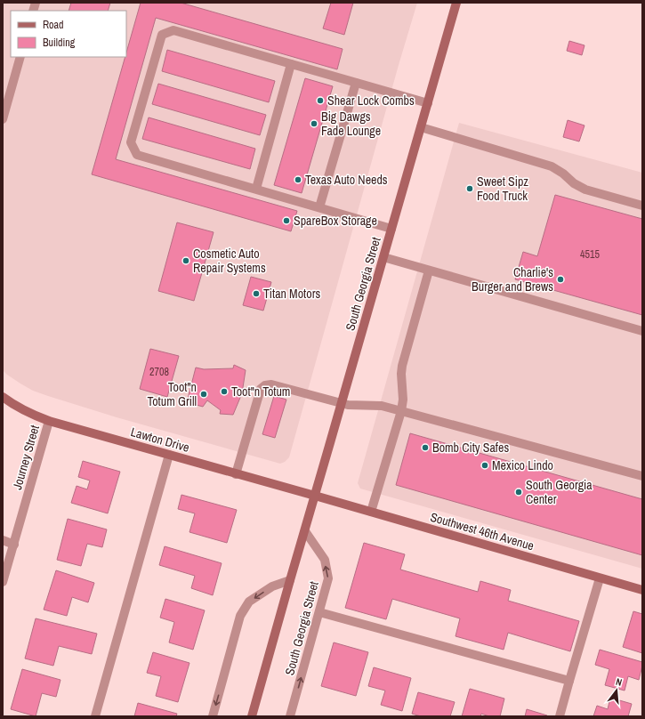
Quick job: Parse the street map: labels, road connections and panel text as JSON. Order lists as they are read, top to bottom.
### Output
{
  "streets": {
    "main road": ["South Georgia Street", "Lawton Drive", "Southwest 46th Avenue"],
    "street": ["Journey Street"]
  },
  "crossings": [
    ["South Georgia Street", "Lawton Drive"],
    ["South Georgia Street", "Southwest 46th Avenue"],
    ["Lawton Drive", "Journey Street"],
    ["Lawton Drive", "Southwest 46th Avenue"]
  ],
  "places": [
    "Shear Lock Combs",
    "Big Dawgs Fade Lounge",
    "Texas Auto Needs",
    "Sweet Sipz Food Truck",
    "SpareBox Storage",
    "Cosmetic Auto Repair Systems",
    "Charlie's Burger and Brews",
    "Titan Motors",
    "Toot\"n Totum",
    "Toot\"n Totum Grill",
    "Bomb City Safes",
    "Mexico Lindo",
    "South Georgia Center"
  ],
  "house_numbers": ["4515", "2708"],
  "legend": ["Road", "Building"],
  "north": "top"
}
